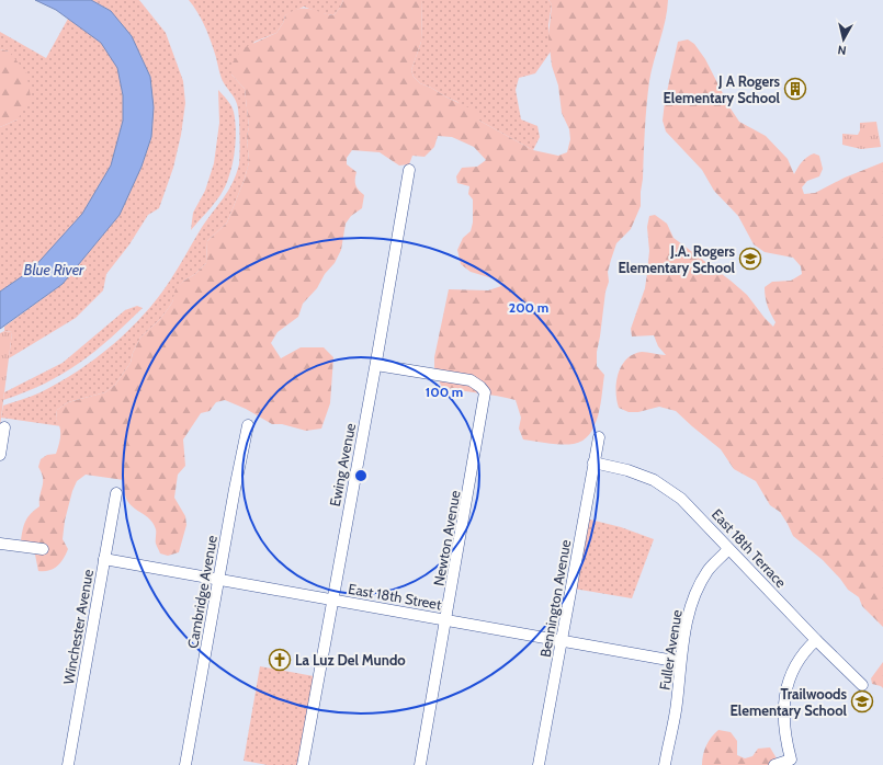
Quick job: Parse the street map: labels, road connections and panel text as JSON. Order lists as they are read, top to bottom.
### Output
{
  "streets": {
    "street": [
      "Ewing Avenue",
      "Newton Avenue",
      "East 18th Terrace",
      "Cambridge Avenue",
      "East 18th Street",
      "Bennington Avenue",
      "Winchester Avenue",
      "Fuller Avenue"
    ]
  },
  "crossings": [
    ["Ewing Avenue", "Newton Avenue"],
    ["Ewing Avenue", "East 18th Street"],
    ["Newton Avenue", "East 18th Street"],
    ["East 18th Terrace", "Bennington Avenue"],
    ["East 18th Terrace", "Fuller Avenue"],
    ["Cambridge Avenue", "East 18th Street"],
    ["East 18th Street", "Bennington Avenue"],
    ["East 18th Street", "Winchester Avenue"],
    ["East 18th Street", "Fuller Avenue"]
  ],
  "water": ["Blue River"],
  "places": {
    "building": ["J A Rogers Elementary School"],
    "school or university": ["J.A. Rogers Elementary School", "Trailwoods Elementary School"],
    "church": ["La Luz Del Mundo"]
  },
  "north": "bottom",
  "rings": ["200 m", "100 m"]
}
